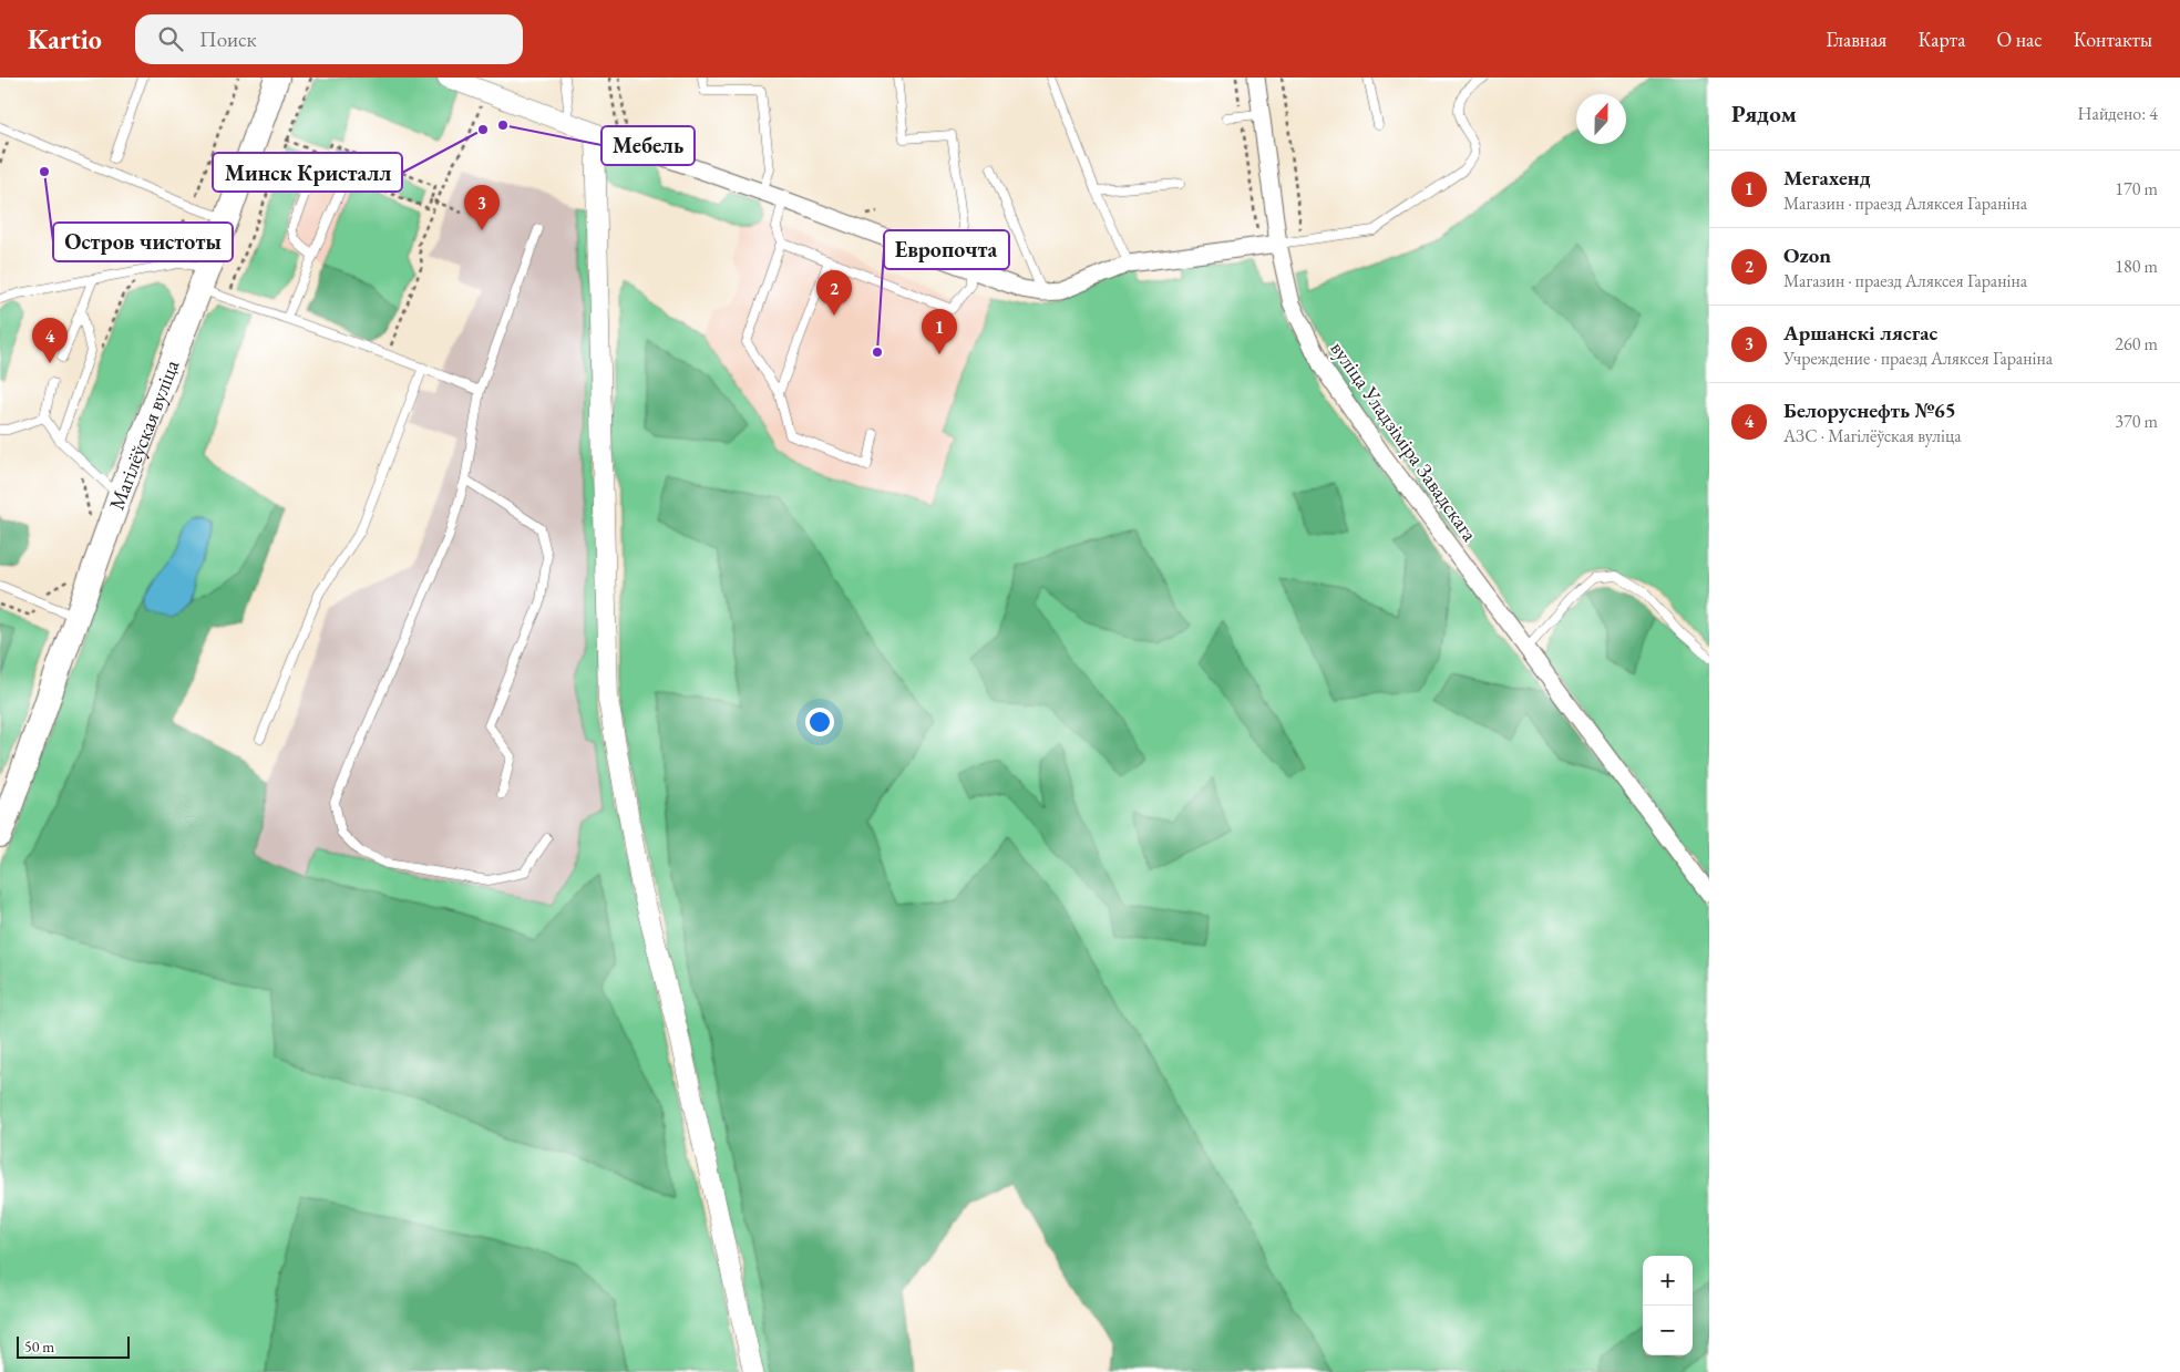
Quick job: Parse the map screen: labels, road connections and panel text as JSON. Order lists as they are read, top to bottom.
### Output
{
  "streets": {
    "main road": ["Магілёўская вуліца"],
    "street": ["вуліца Уладзіміра Завадскага"]
  },
  "places": [
    "Мебель",
    "Минск Кристалл",
    "Остров чистоты",
    "Европочта"
  ],
  "scale_bar": "50 m",
  "north": "top",
  "page": {
    "header": "Kartio",
    "search": "Поиск",
    "nav": [
      "Главная",
      "Карта",
      "О нас",
      "Контакты"
    ],
    "heading": ["Рядом", "Найдено: 4"],
    "list": [
      {
        "mark": "1",
        "name": "Мегахенд",
        "note": "Магазин · праезд Аляксея Гараніна",
        "value": "170 m"
      },
      {
        "mark": "2",
        "name": "Ozon",
        "note": "Магазин · праезд Аляксея Гараніна",
        "value": "180 m"
      },
      {
        "mark": "3",
        "name": "Аршанскі лясгас",
        "note": "Учреждение · праезд Аляксея Гараніна",
        "value": "260 m"
      },
      {
        "mark": "4",
        "name": "Белоруснефть №65",
        "note": "АЗС · Магілёўская вуліца",
        "value": "370 m"
      }
    ],
    "pins": [
      "3",
      "2",
      "1",
      "4"
    ],
    "map_buttons": ["+", "−"],
    "scale": "50 m"
  }
}
